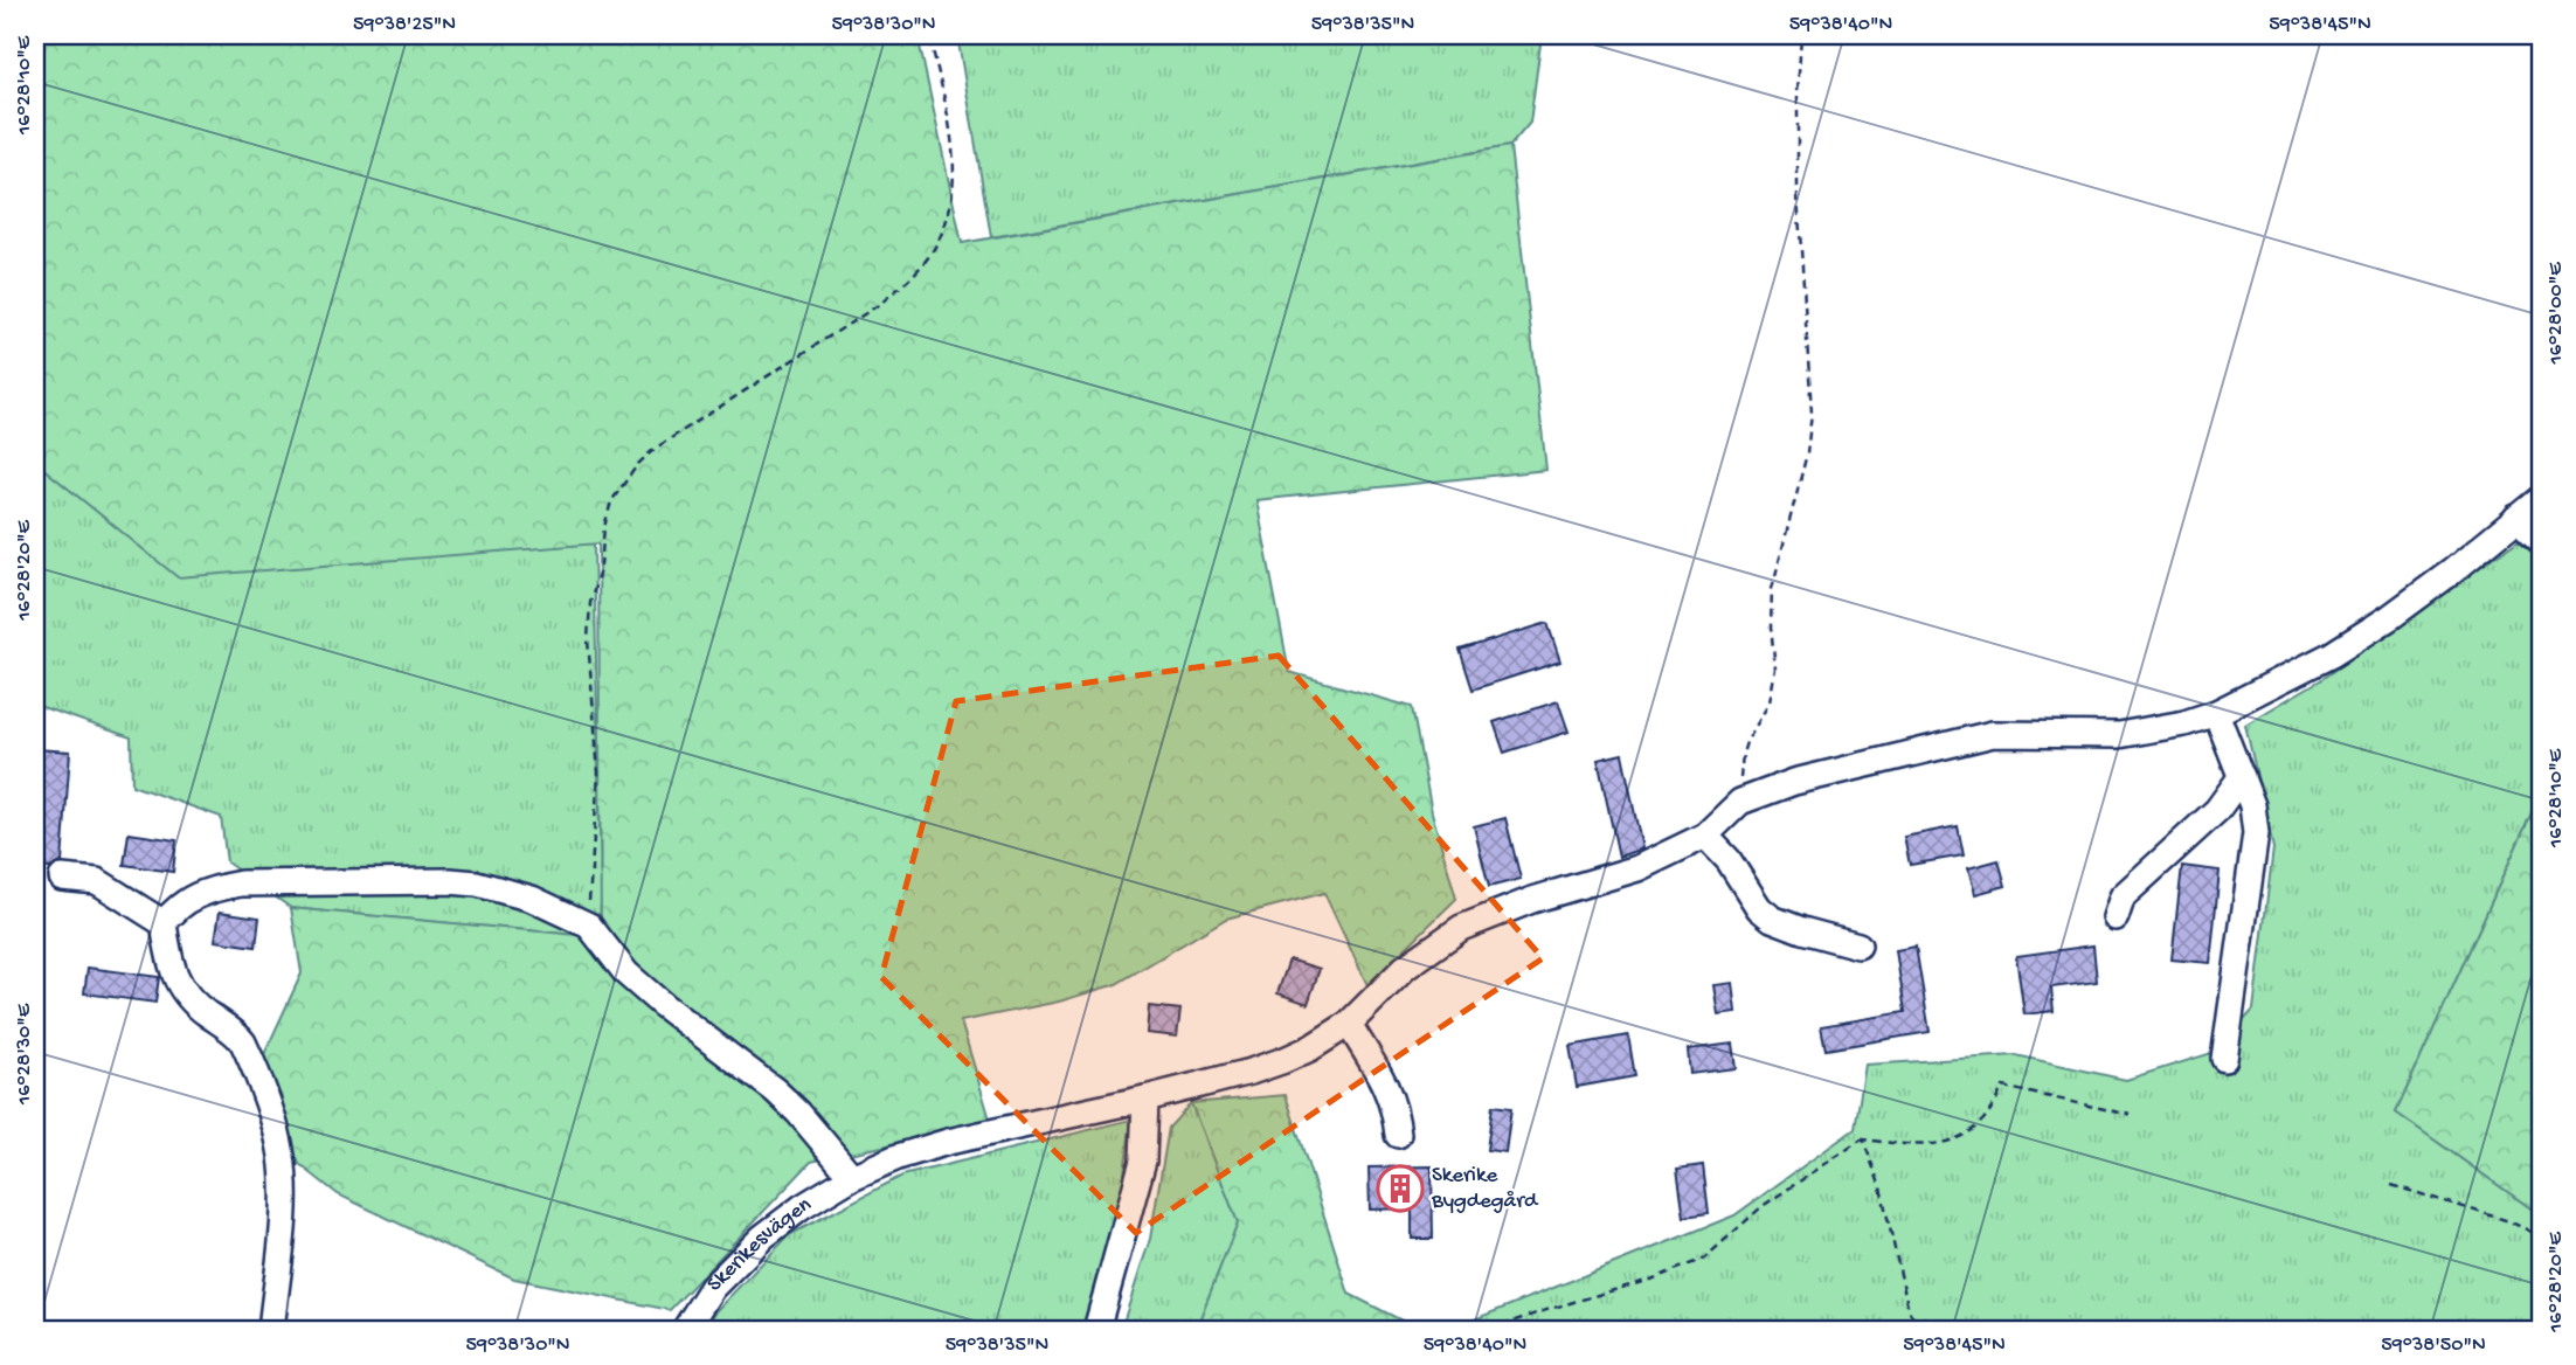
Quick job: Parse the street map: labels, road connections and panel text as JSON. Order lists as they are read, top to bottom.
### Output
{
  "streets": {
    "street": ["Skerikesvägen"]
  },
  "places": {
    "building": ["Skerike Bygdegård"]
  },
  "coordinates": [
    "59°38'25\"N",
    "59°38'30\"N",
    "59°38'35\"N",
    "59°38'40\"N",
    "59°38'45\"N",
    "16°28'10\"E",
    "16°28'00\"E",
    "16°28'20\"E",
    "16°28'30\"E",
    "59°38'50\"N"
  ]
}
